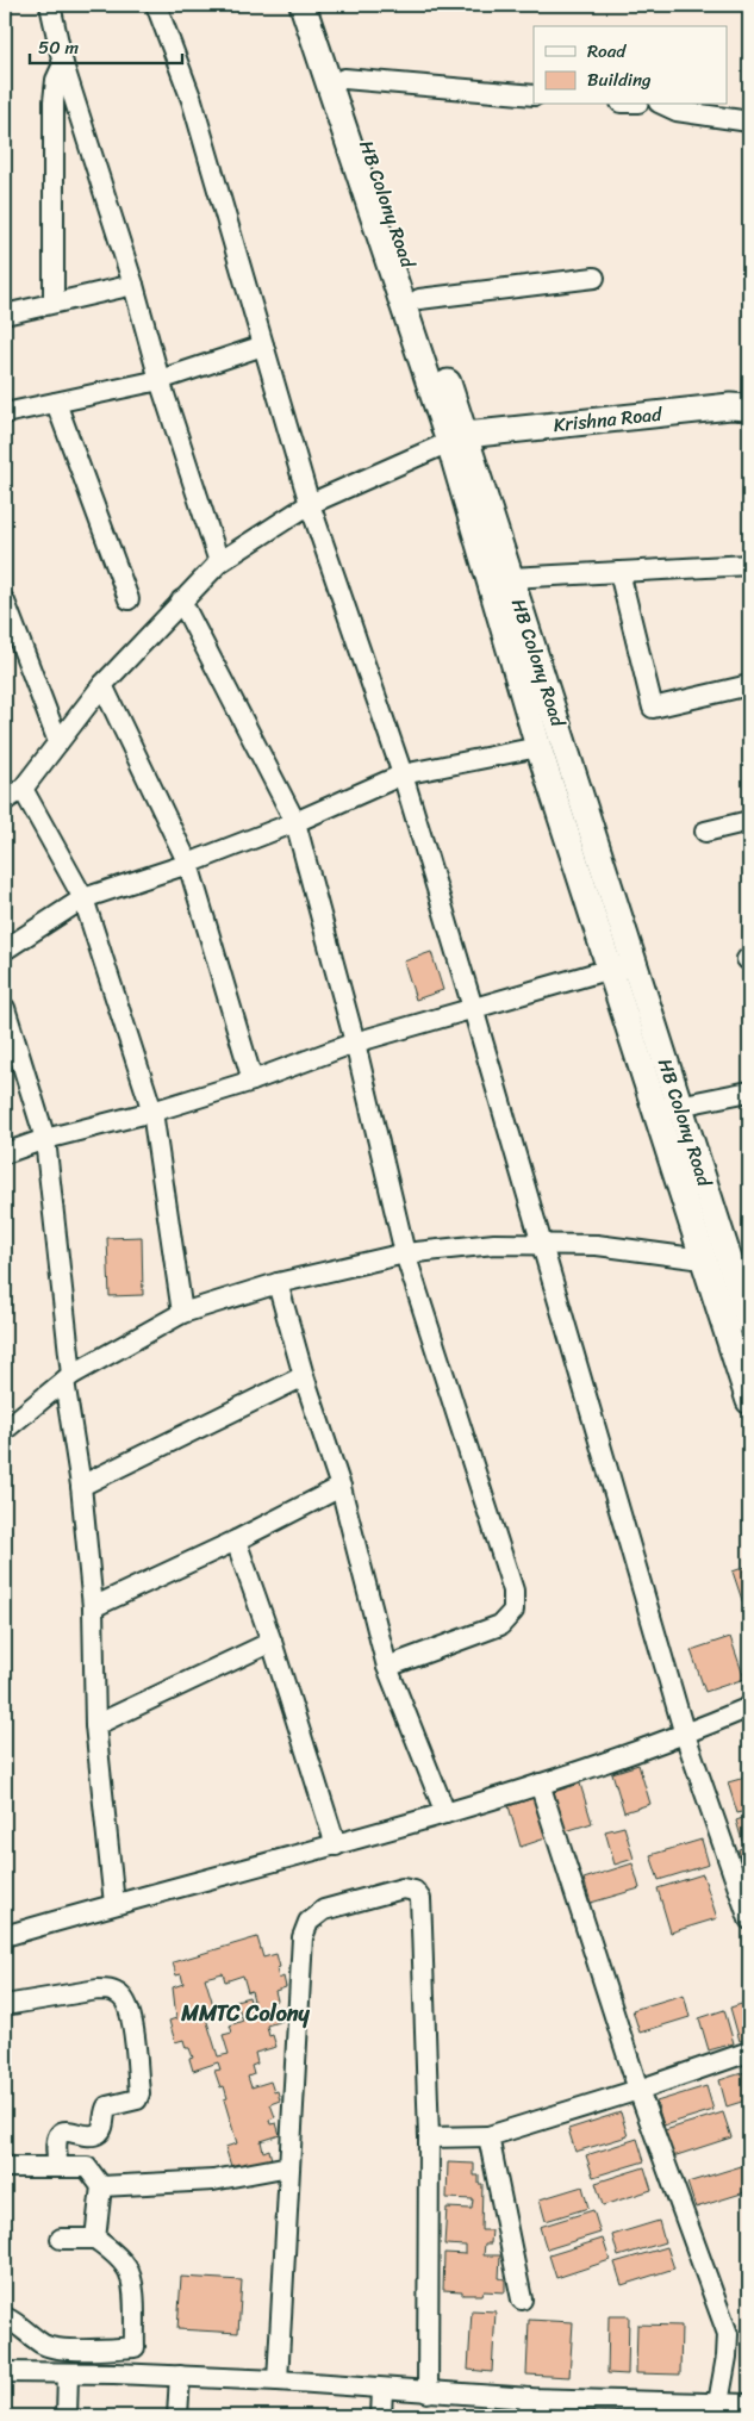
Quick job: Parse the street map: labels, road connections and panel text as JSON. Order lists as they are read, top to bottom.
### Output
{
  "streets": {
    "street": ["HB Colony Road", "Krishna Road"]
  },
  "crossings": [
    ["HB Colony Road", "Krishna Road"]
  ],
  "districts": ["MMTC Colony"],
  "legend": ["Road", "Building"],
  "scale_bar": "50 m"
}
